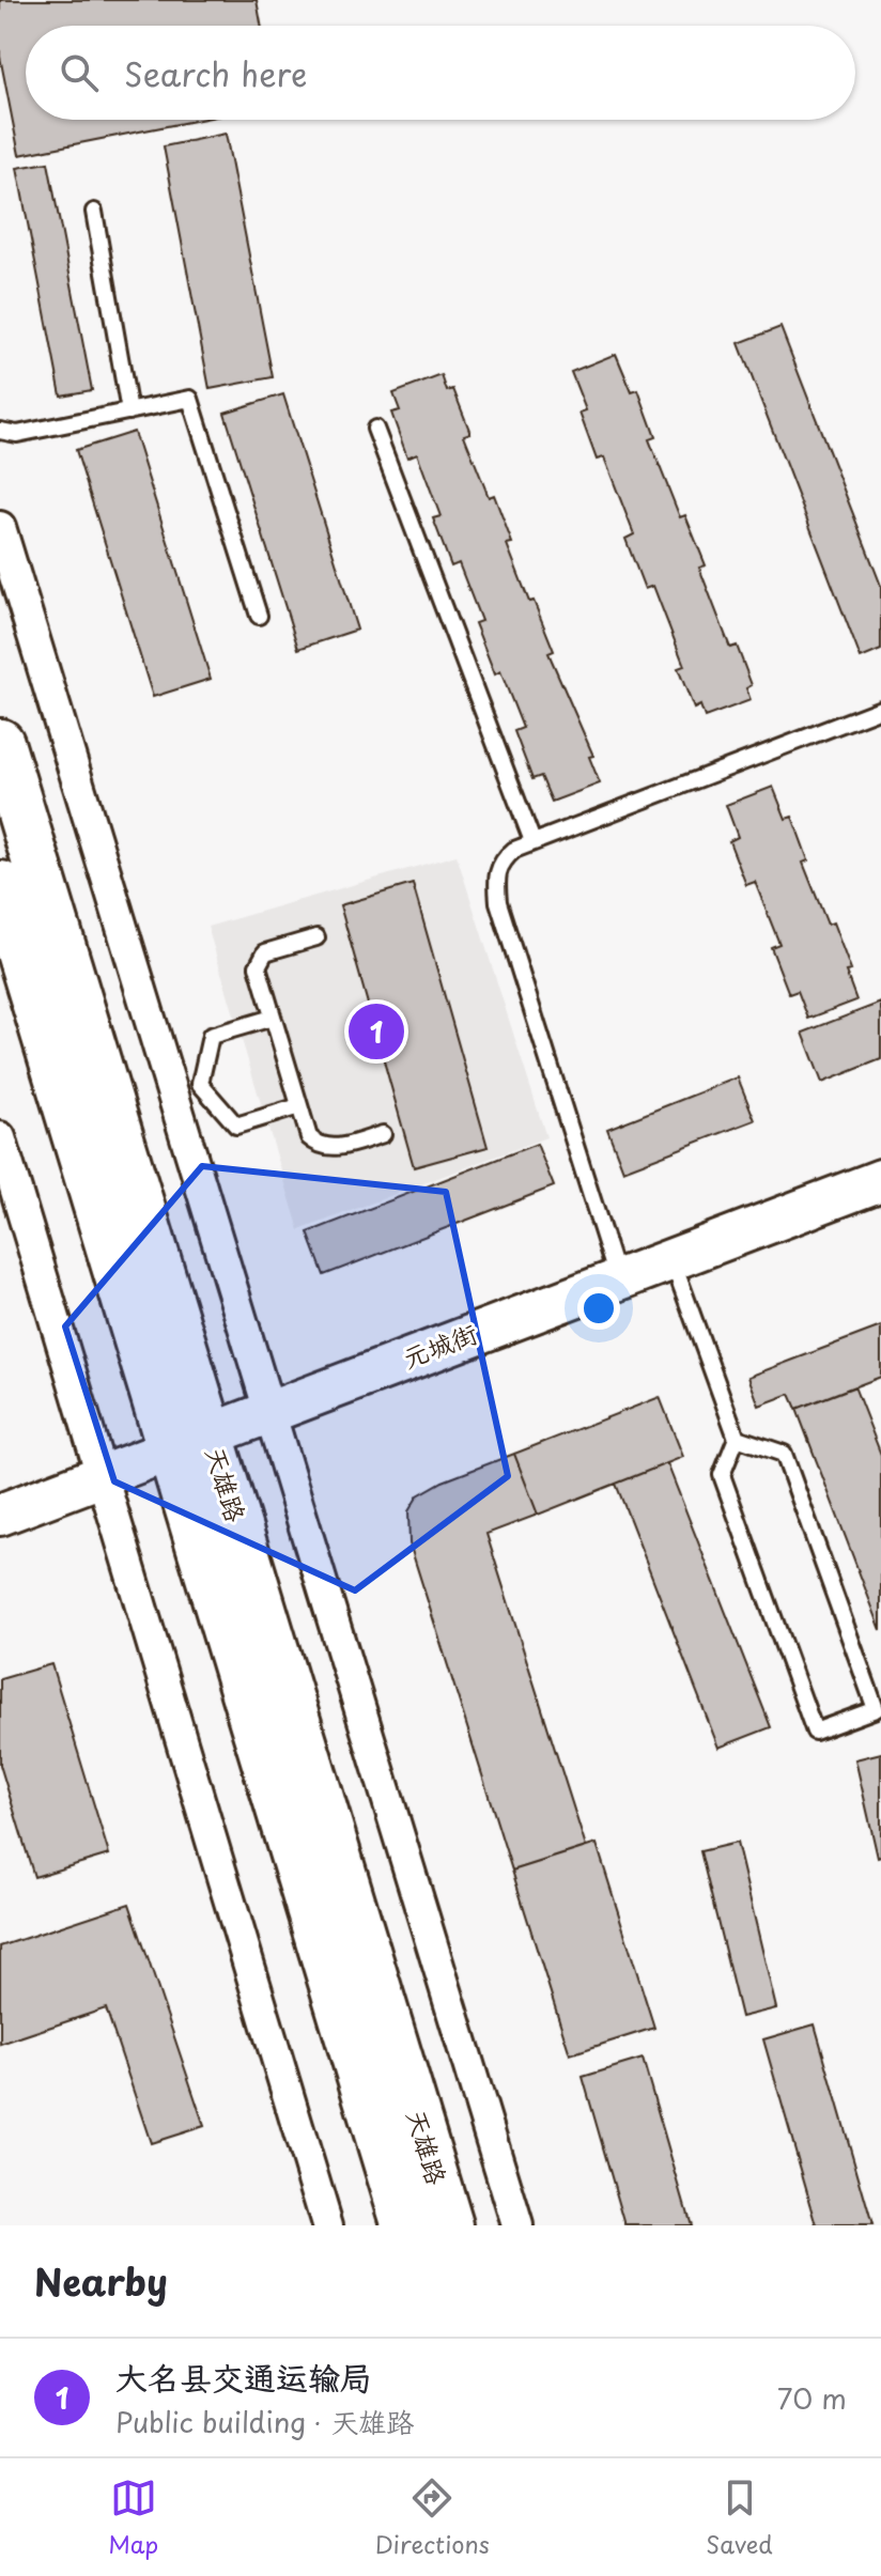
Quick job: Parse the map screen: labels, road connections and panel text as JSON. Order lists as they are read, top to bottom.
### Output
{
  "streets": {
    "main road": ["天雄路"],
    "street": ["元城街"]
  },
  "crossings": [
    ["元城街", "天雄路"]
  ],
  "page": {
    "search": "Search here",
    "pins": "1",
    "heading": "Nearby",
    "list": [
      {
        "mark": "1",
        "name": "大名县交通运输局",
        "note": "Public building · 天雄路",
        "value": "70 m"
      }
    ],
    "nav": ["Map", "Directions", "Saved"]
  }
}
